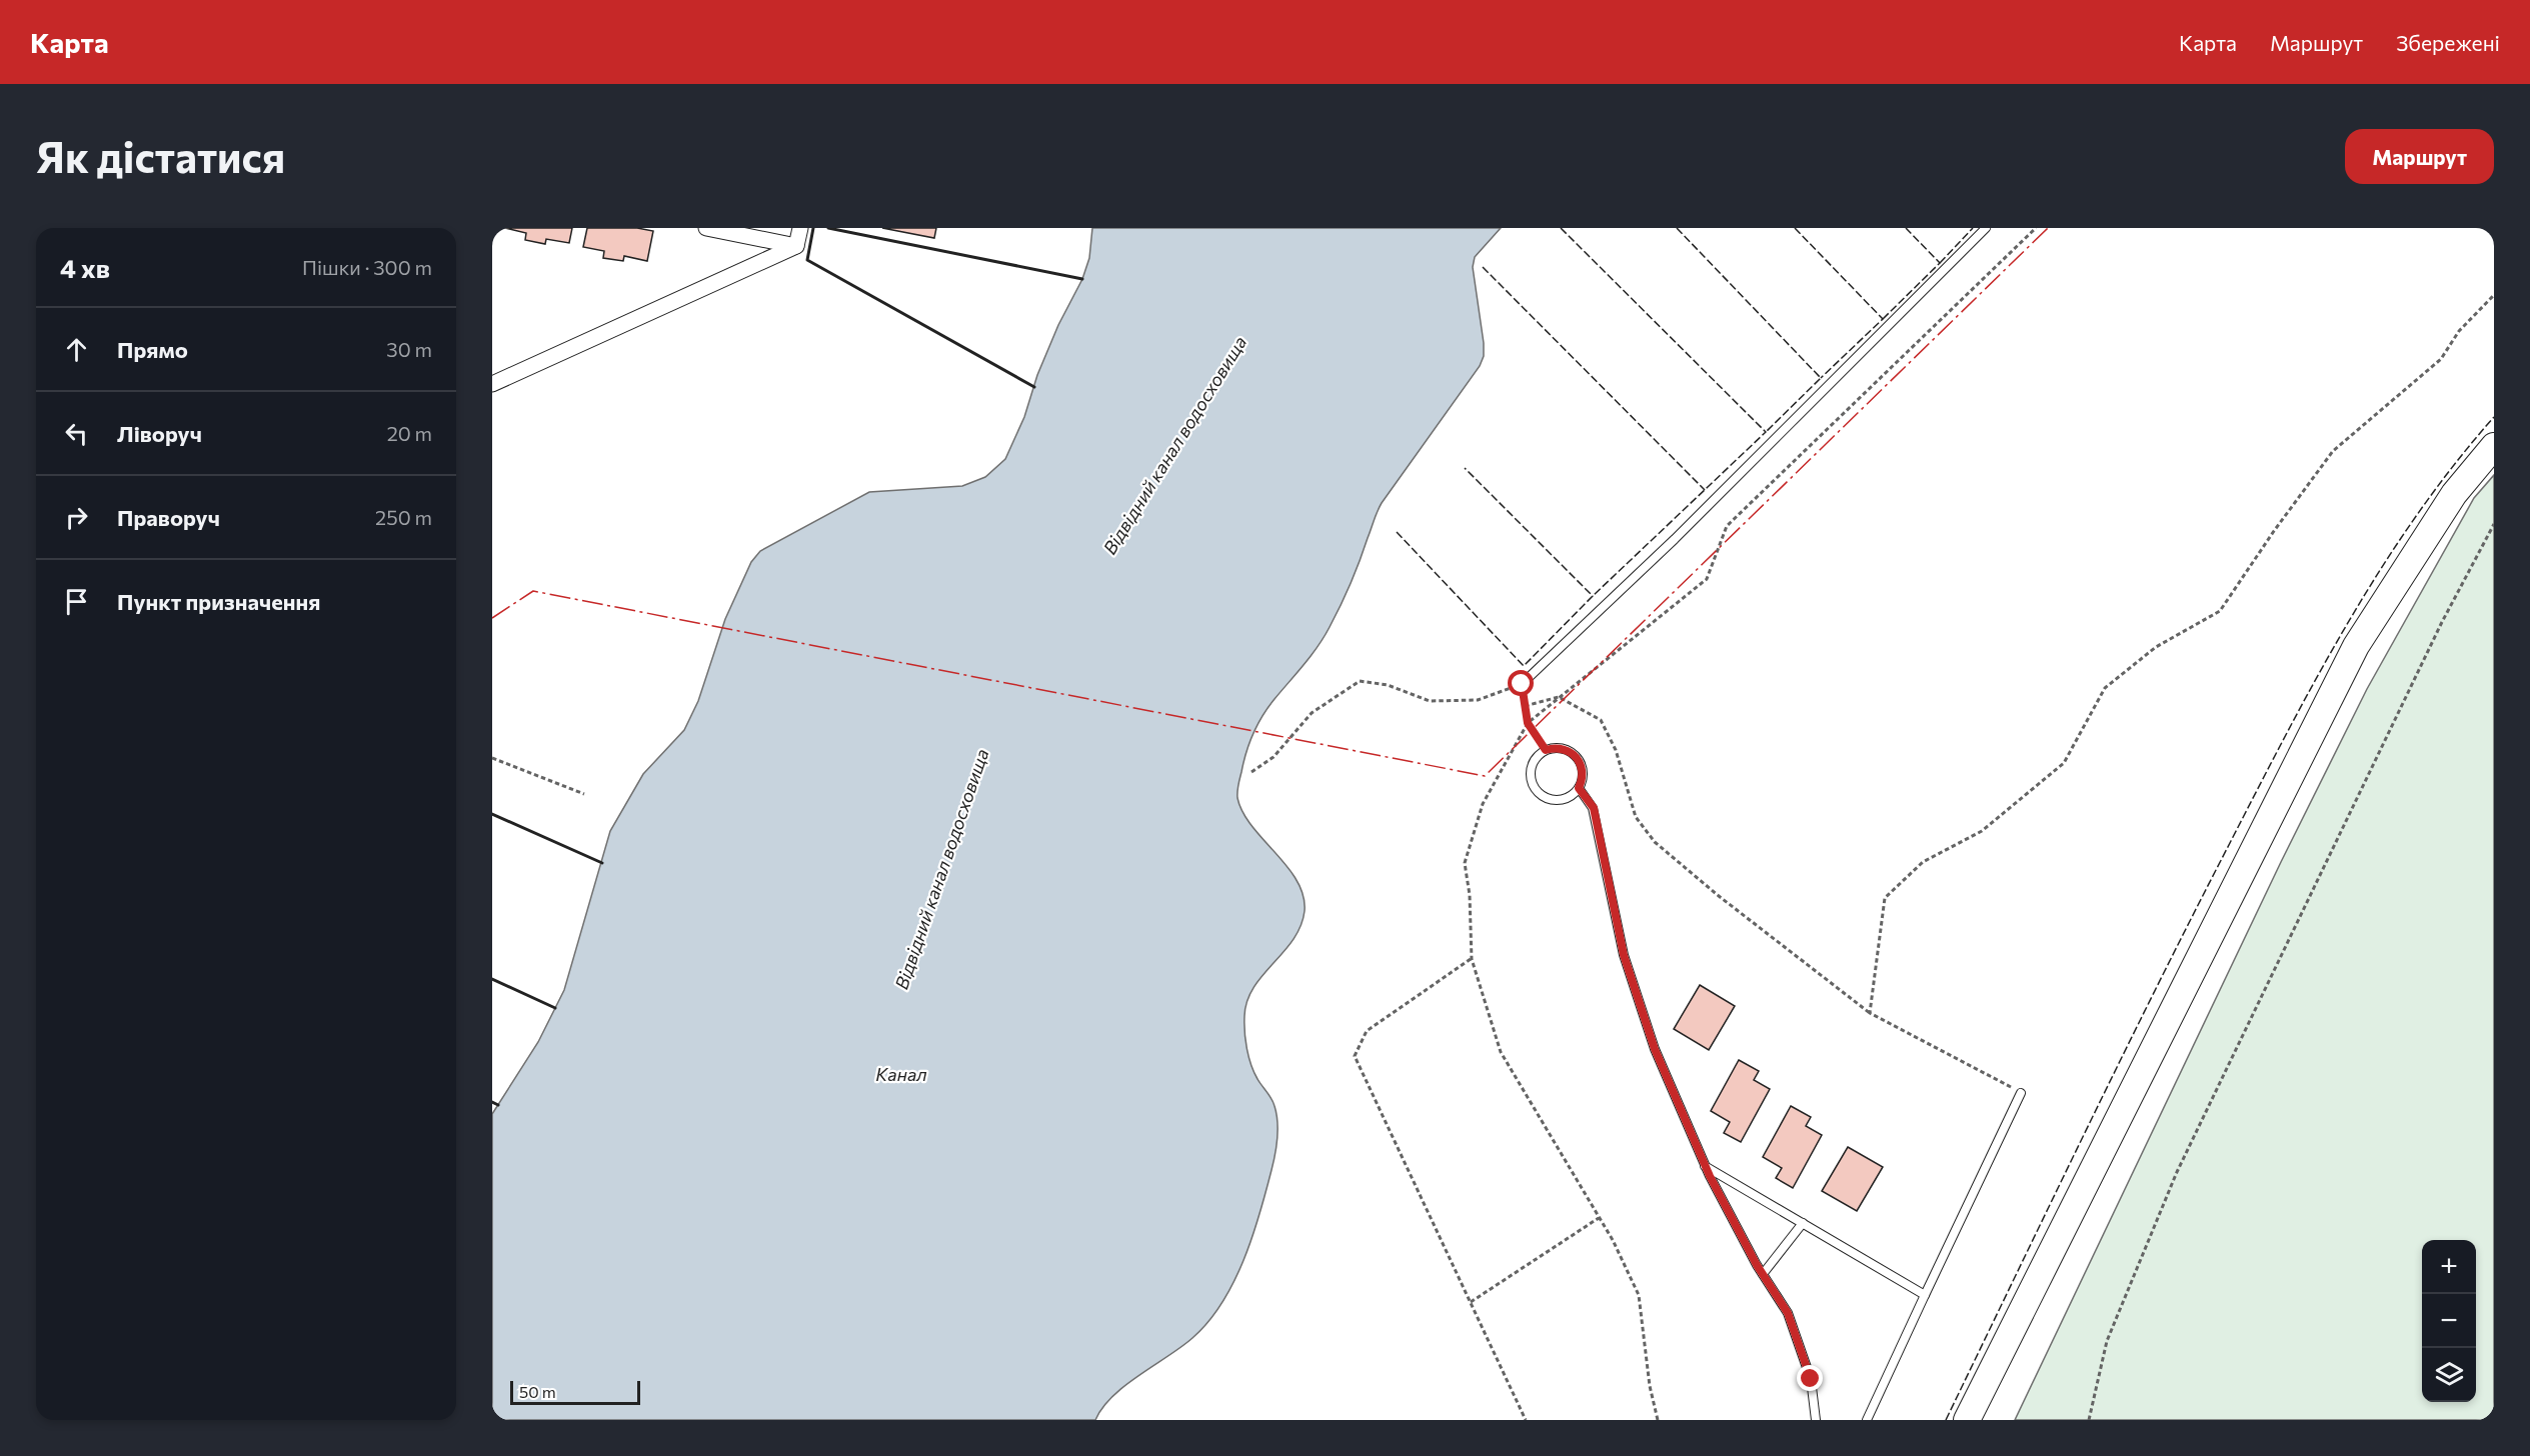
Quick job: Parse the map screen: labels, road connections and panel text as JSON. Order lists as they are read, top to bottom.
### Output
{
  "water": ["Відвідний канал водосховища", "Канал"],
  "scale_bar": "50 m",
  "page": {
    "header": "Карта",
    "nav": ["Карта", "Маршрут", "Збережені"],
    "buttons": "Маршрут",
    "title": "Як дістатися",
    "heading": ["4 хв", "Пішки · 300 m"],
    "list": [
      ["Прямо", "30 m"],
      ["Ліворуч", "20 m"],
      ["Праворуч", "250 m"],
      "Пункт призначення"
    ],
    "map_buttons": ["+", "−"],
    "scale": "50 m"
  }
}
